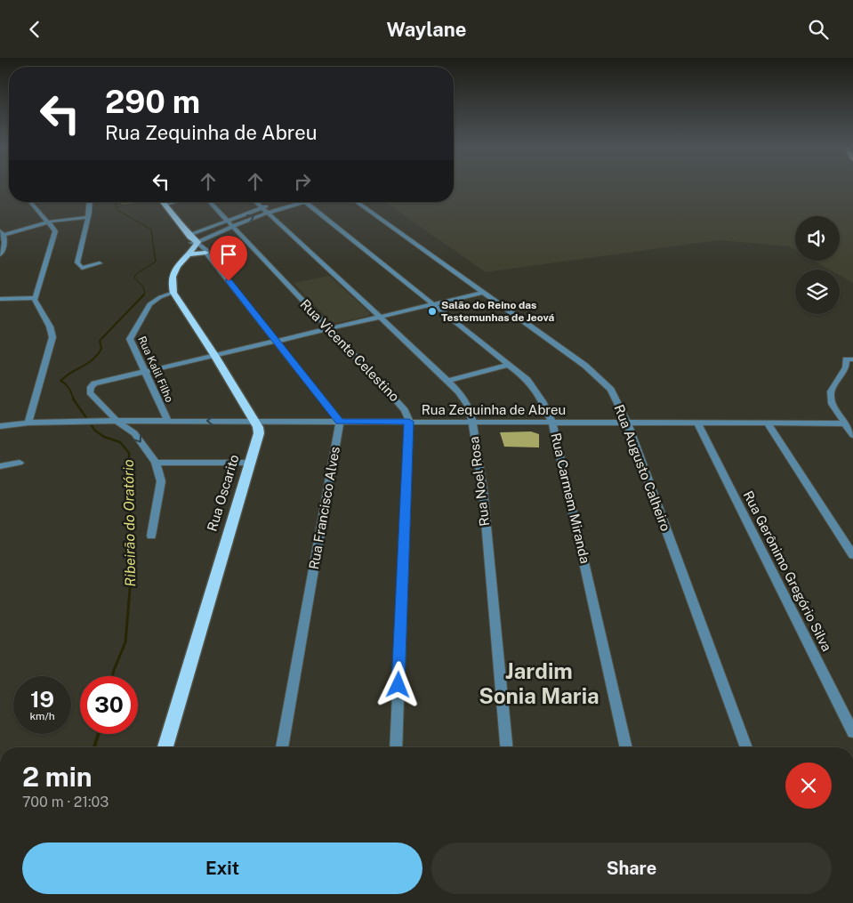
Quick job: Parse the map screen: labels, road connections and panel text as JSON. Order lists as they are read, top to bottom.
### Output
{
  "streets": {
    "main road": ["Rua Oscarito"],
    "street": [
      "Rua Vicente Celestino",
      "Rua Kalil Filho",
      "Rua Zequinha de Abreu",
      "Rua Augusto Calheiro",
      "Rua Noel Rosa",
      "Rua Carmem Miranda",
      "Rua Francisco Alves",
      "Rua Gerônimo Gregório Silva"
    ]
  },
  "crossings": [
    ["Rua Vicente Celestino", "Rua Zequinha de Abreu"],
    ["Rua Kalil Filho", "Rua Zequinha de Abreu"],
    ["Rua Kalil Filho", "Rua Oscarito"],
    ["Rua Zequinha de Abreu", "Rua Augusto Calheiro"],
    ["Rua Zequinha de Abreu", "Rua Noel Rosa"],
    ["Rua Zequinha de Abreu", "Rua Oscarito"],
    ["Rua Zequinha de Abreu", "Rua Carmem Miranda"],
    ["Rua Zequinha de Abreu", "Rua Francisco Alves"],
    ["Rua Zequinha de Abreu", "Rua Gerônimo Gregório Silva"]
  ],
  "districts": ["Jardim Sonia Maria"],
  "water": ["Ribeirão do Oratório"],
  "places": ["Salão do Reino das Testemunhas de Jeová"],
  "page": {
    "header": "Waylane",
    "turn": ["290 m", "Rua Zequinha de Abreu"],
    "speed": "19 km/h",
    "limit": "30",
    "heading": ["2 min", "700 m · 21:03"],
    "buttons": ["Exit", "Share"]
  }
}
